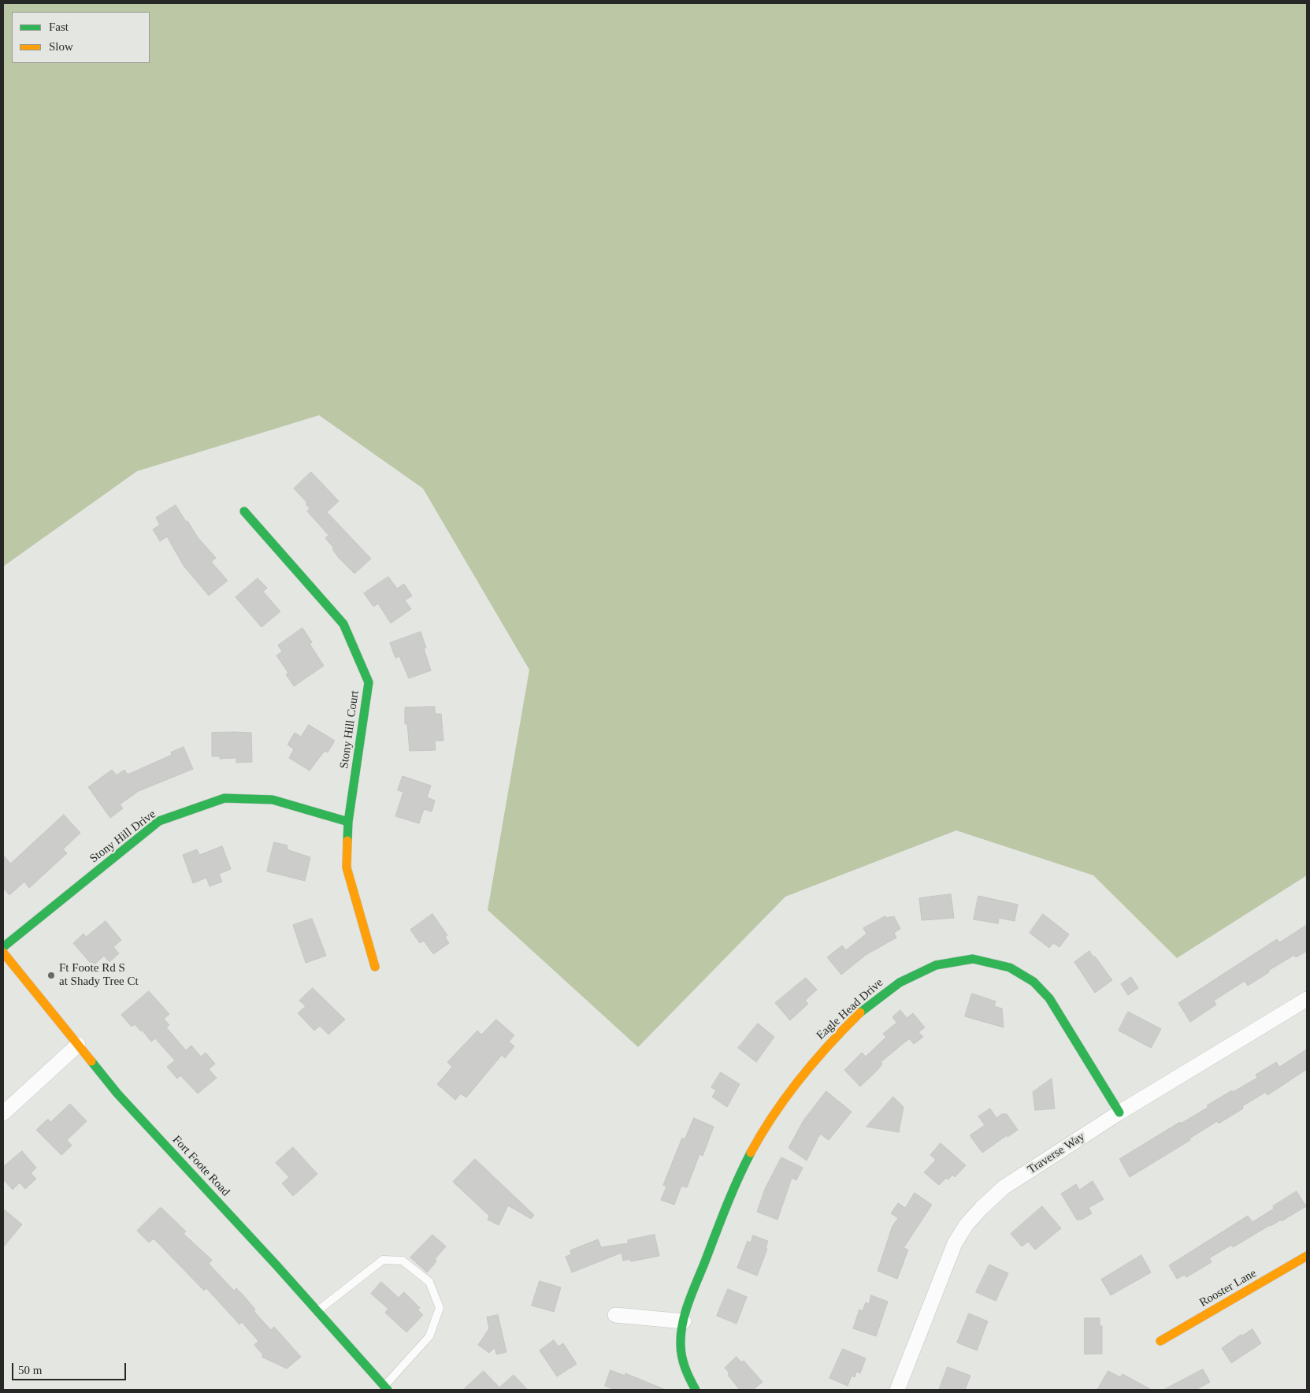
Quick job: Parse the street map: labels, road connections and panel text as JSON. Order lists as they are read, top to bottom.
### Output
{
  "streets": {
    "street": [
      "Stony Hill Court",
      "Stony Hill Drive",
      "Eagle Head Drive",
      "Traverse Way",
      "Fort Foote Road",
      "Rooster Lane"
    ]
  },
  "crossings": [
    ["Stony Hill Court", "Stony Hill Drive"],
    ["Eagle Head Drive", "Traverse Way"]
  ],
  "places": ["Ft Foote Rd S at Shady Tree Ct"],
  "legend": ["Fast", "Slow"],
  "scale_bar": "50 m"
}
